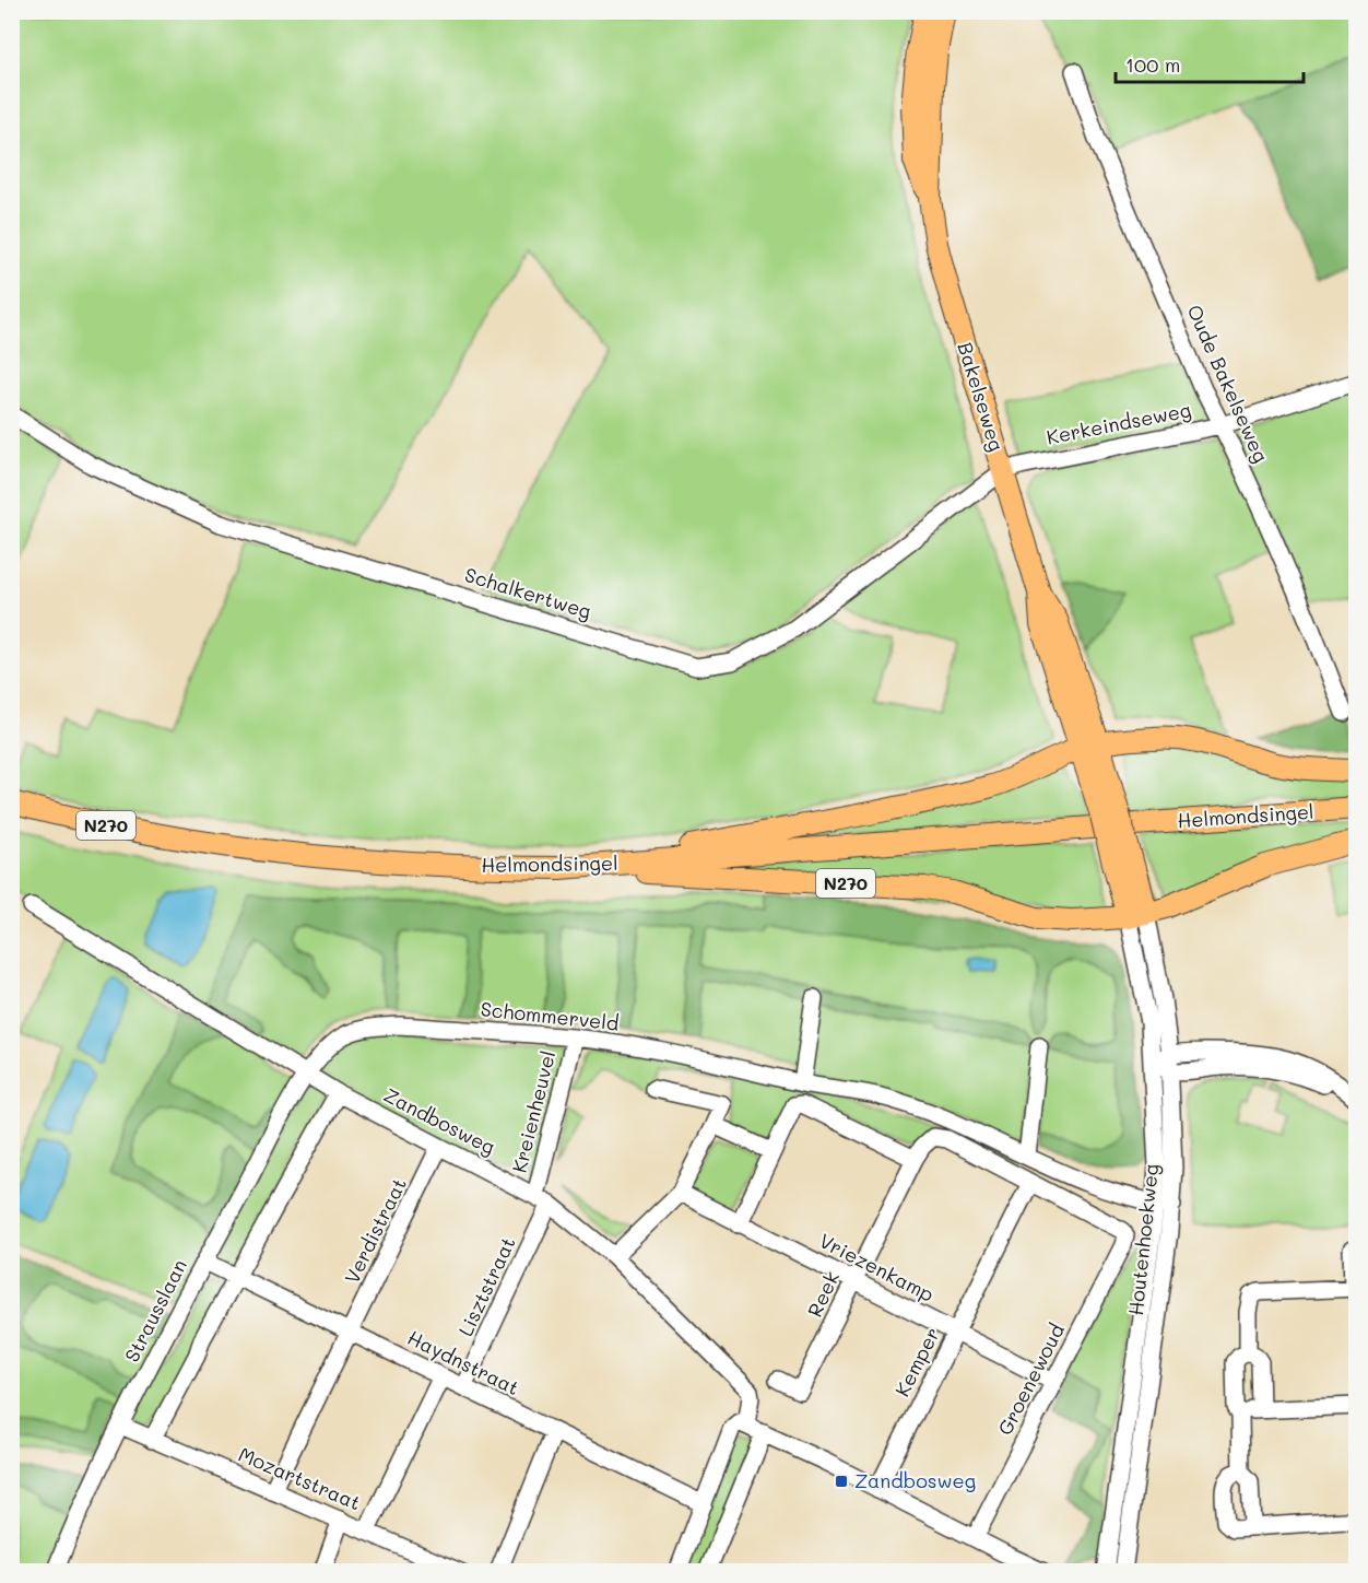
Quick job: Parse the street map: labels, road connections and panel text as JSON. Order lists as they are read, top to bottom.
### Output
{
  "streets": {
    "main road": ["Bakelseweg", "Helmondsingel", "N270"],
    "street": [
      "Oude Bakelseweg",
      "Kerkeindseweg",
      "Schalkertweg",
      "Schommerveld",
      "Kreienheuvel",
      "Zandbosweg",
      "Verdistraat",
      "Houtenhoekweg",
      "Vriezenkamp",
      "Lisztstraat",
      "Reek",
      "Strausslaan",
      "Kemper",
      "Haydnstraat",
      "Groenewoud",
      "Mozartstraat"
    ]
  },
  "crossings": [
    ["Oude Bakelseweg", "Kerkeindseweg"],
    ["Bakelseweg", "Kerkeindseweg"],
    ["Bakelseweg", "Schalkertweg"],
    ["Bakelseweg", "Helmondsingel"],
    ["Bakelseweg", "N270"],
    ["Bakelseweg", "Houtenhoekweg"],
    ["Kerkeindseweg", "Schalkertweg"],
    ["Helmondsingel", "N270"],
    ["N270", "Houtenhoekweg"],
    ["Schommerveld", "Kreienheuvel"],
    ["Schommerveld", "Zandbosweg"],
    ["Schommerveld", "Houtenhoekweg"],
    ["Schommerveld", "Strausslaan"],
    ["Kreienheuvel", "Zandbosweg"],
    ["Kreienheuvel", "Lisztstraat"],
    ["Zandbosweg", "Verdistraat"],
    ["Zandbosweg", "Lisztstraat"],
    ["Zandbosweg", "Strausslaan"],
    ["Verdistraat", "Haydnstraat"],
    ["Verdistraat", "Mozartstraat"],
    ["Vriezenkamp", "Reek"],
    ["Vriezenkamp", "Kemper"],
    ["Vriezenkamp", "Groenewoud"],
    ["Lisztstraat", "Haydnstraat"],
    ["Strausslaan", "Haydnstraat"],
    ["Strausslaan", "Mozartstraat"],
    ["Kemper", "Groenewoud"]
  ],
  "places": {
    "transit": ["Zandbosweg"]
  },
  "scale_bar": "100 m"
}
